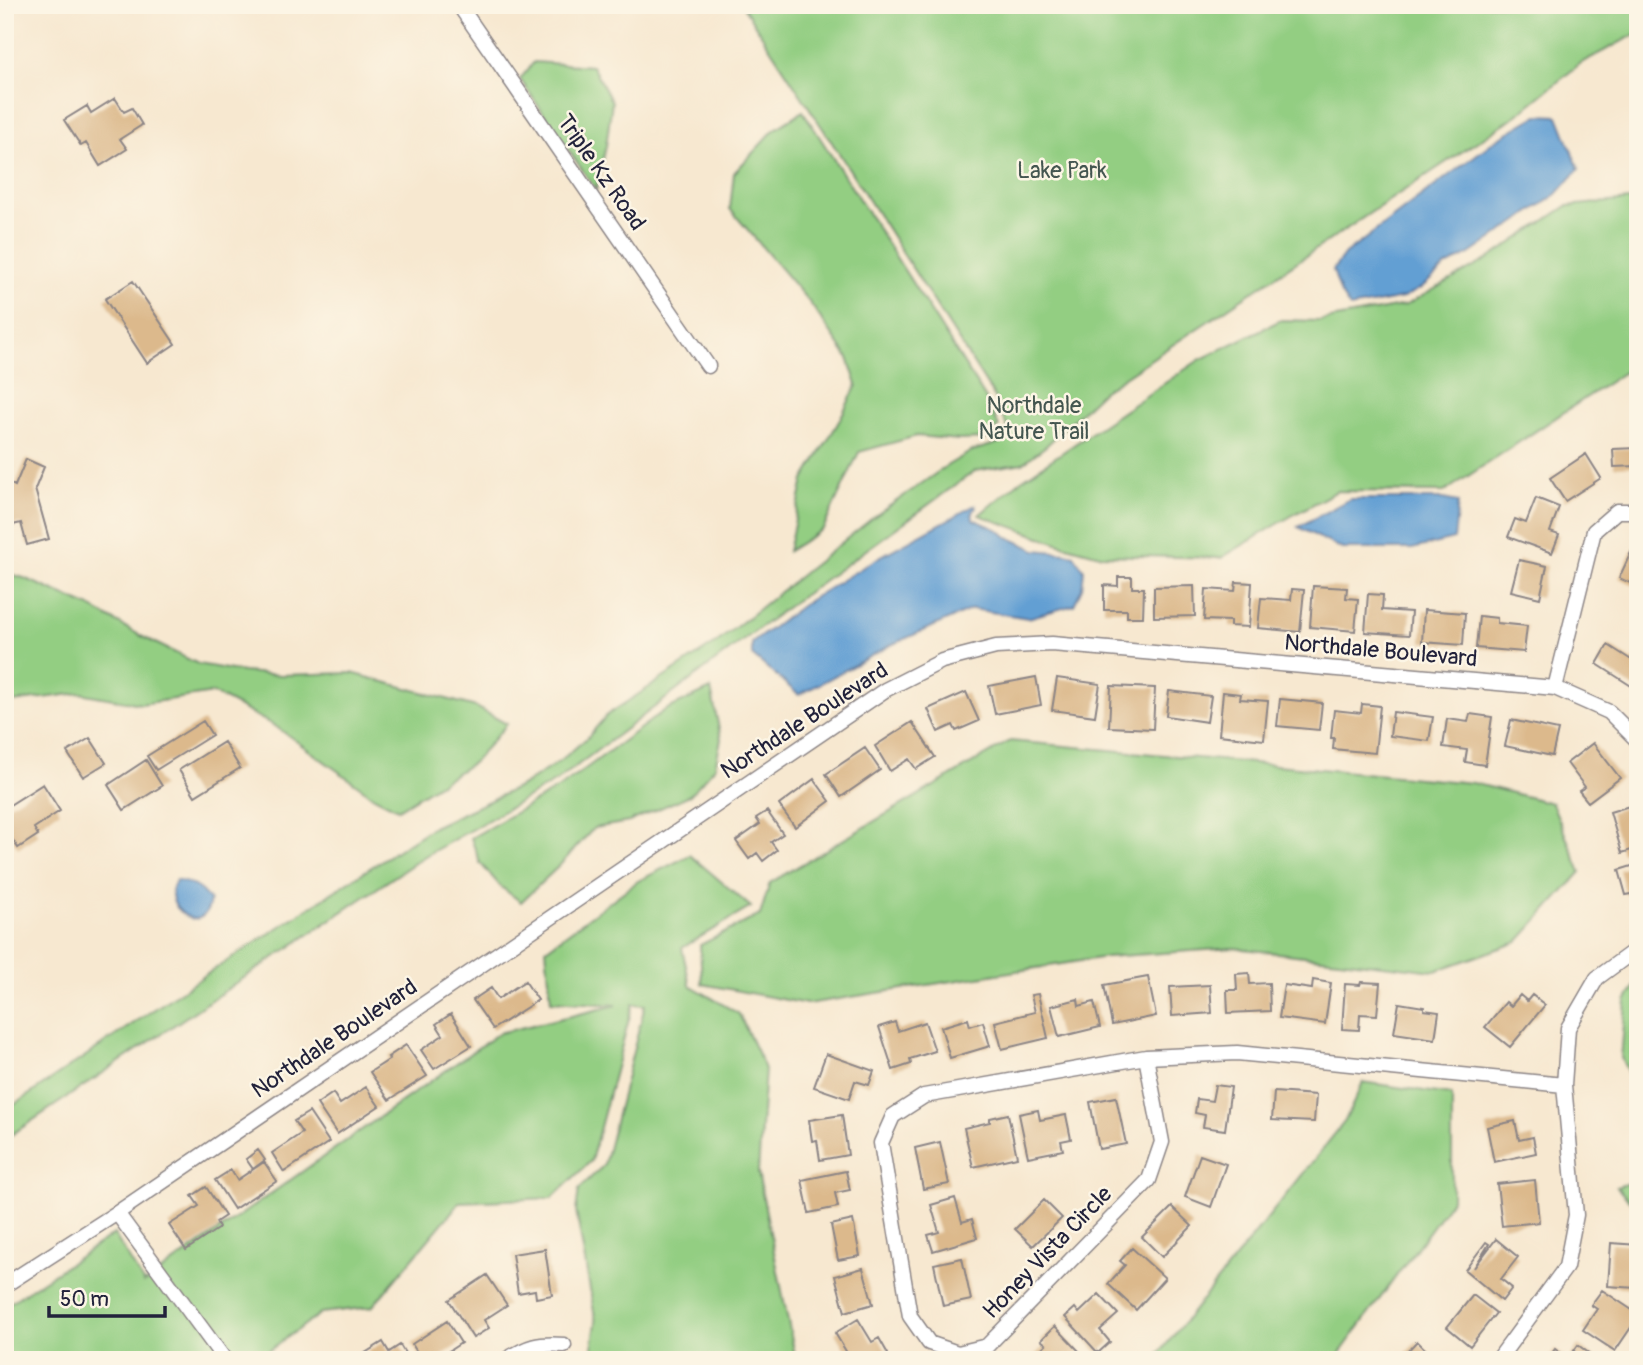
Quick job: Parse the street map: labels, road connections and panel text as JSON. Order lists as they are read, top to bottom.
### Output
{
  "streets": {
    "street": ["Triple Kz Road", "Northdale Boulevard", "Honey Vista Circle"]
  },
  "parks": ["Lake Park", "Northdale Nature Trail"],
  "scale_bar": "50 m"
}
